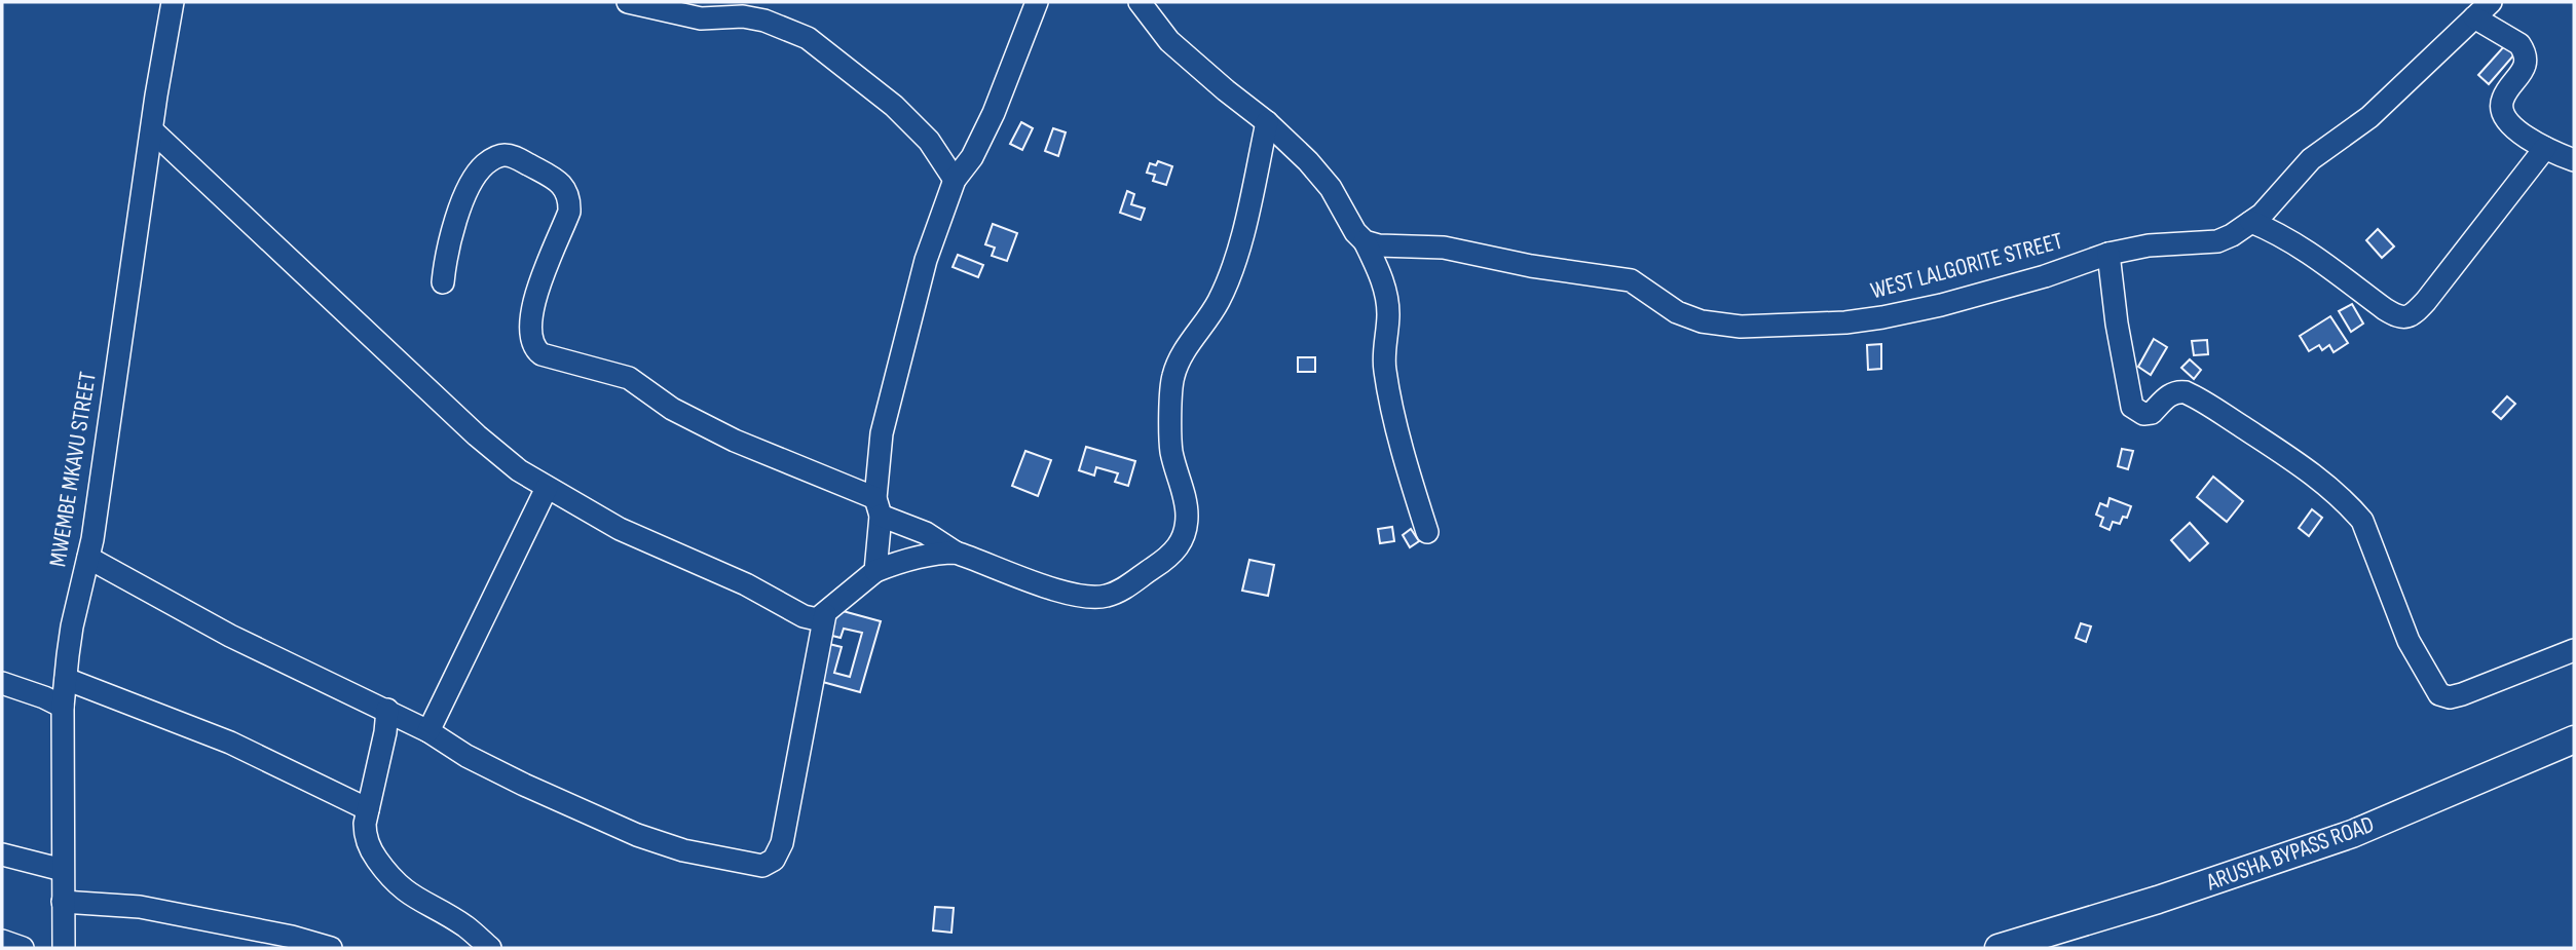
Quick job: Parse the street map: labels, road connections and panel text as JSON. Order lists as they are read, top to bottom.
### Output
{
  "streets": {
    "main road": ["ARUSHA BYPASS ROAD"],
    "street": ["WEST LALGORITE STREET", "MWEMBE MKAVU STREET"]
  }
}
